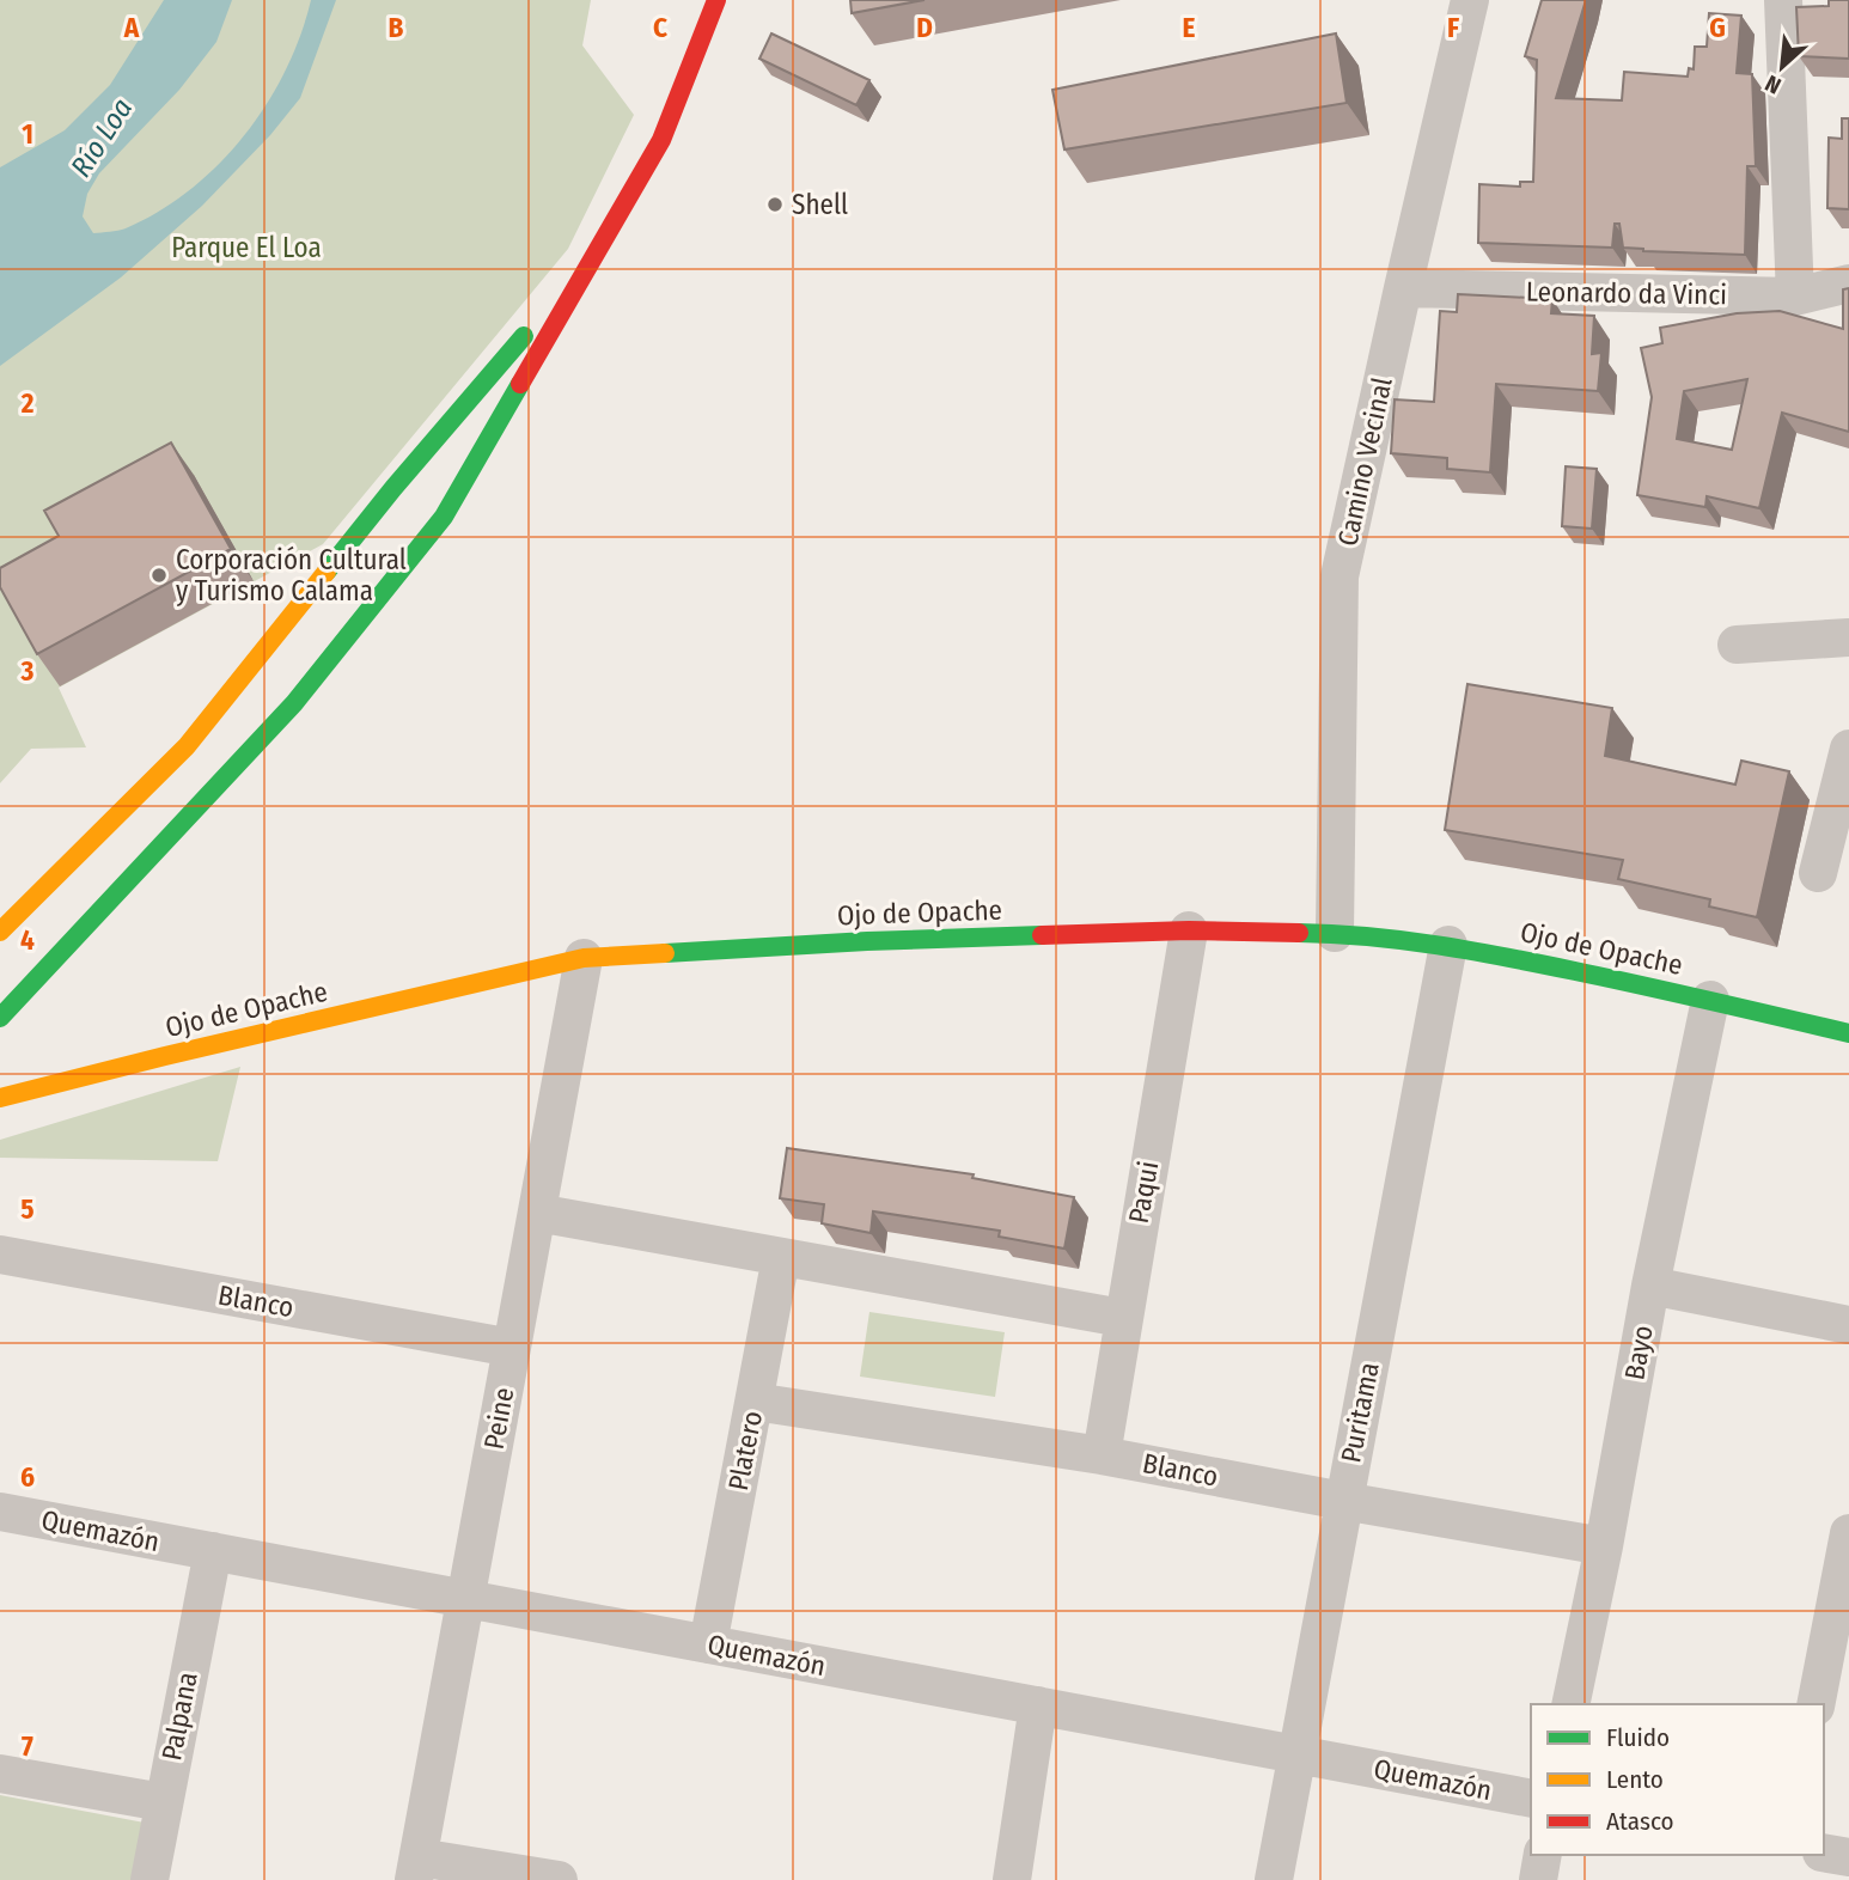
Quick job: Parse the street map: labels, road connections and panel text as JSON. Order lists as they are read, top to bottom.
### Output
{
  "streets": {
    "main road": ["Ojo de Opache"],
    "street": [
      "Leonardo da Vinci",
      "Camino Vecinal",
      "Paqui",
      "Blanco",
      "Bayo",
      "Puritama",
      "Peine",
      "Platero",
      "Quemazón",
      "Palpana"
    ]
  },
  "crossings": [
    ["Leonardo da Vinci", "Camino Vecinal"],
    ["Camino Vecinal", "Ojo de Opache"],
    ["Ojo de Opache", "Paqui"],
    ["Ojo de Opache", "Bayo"],
    ["Ojo de Opache", "Puritama"],
    ["Ojo de Opache", "Peine"],
    ["Paqui", "Blanco"],
    ["Blanco", "Bayo"],
    ["Blanco", "Puritama"],
    ["Blanco", "Peine"],
    ["Blanco", "Platero"],
    ["Puritama", "Quemazón"],
    ["Peine", "Quemazón"],
    ["Platero", "Quemazón"],
    ["Quemazón", "Palpana"]
  ],
  "water": ["Río Loa"],
  "parks": ["Parque El Loa"],
  "places": ["Shell", "Corporación Cultural y Turismo Calama"],
  "legend": ["Fluido", "Lento", "Atasco"],
  "north": "bottom left",
  "grid": {
    "columns": [
      "A",
      "B",
      "C",
      "D",
      "E",
      "F",
      "G"
    ],
    "rows": [
      "1",
      "2",
      "3",
      "4",
      "5",
      "6",
      "7"
    ]
  }
}
